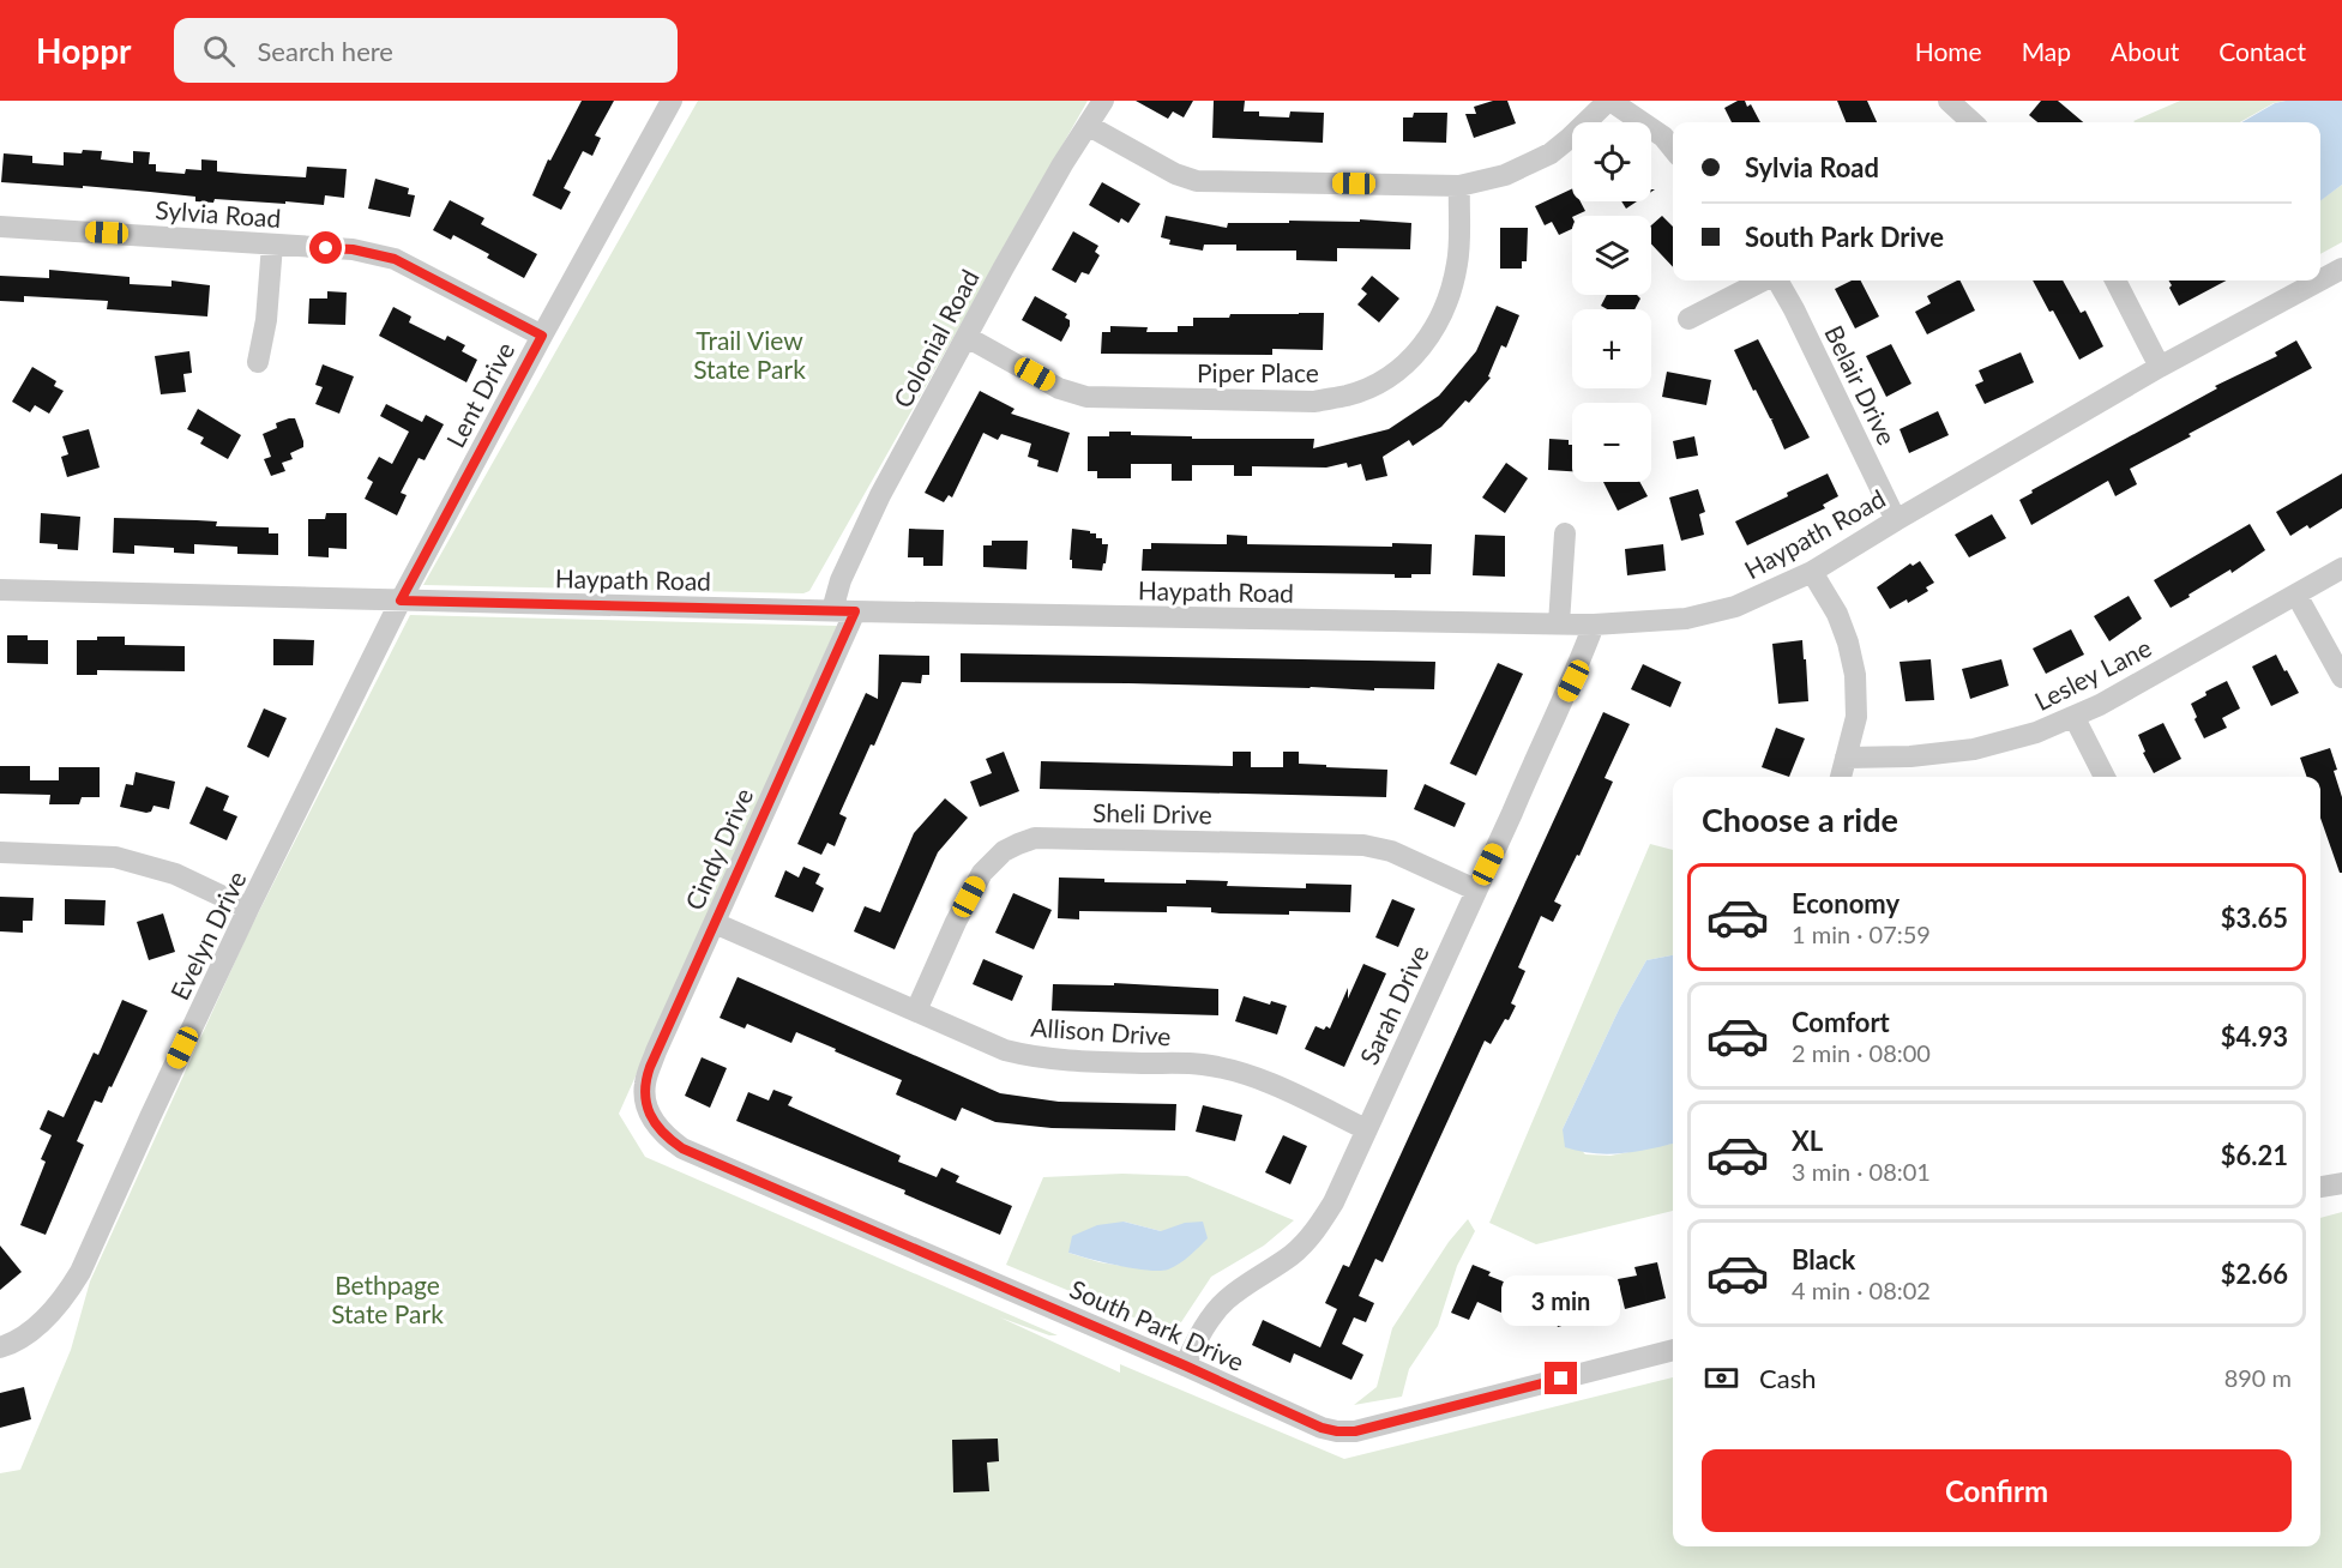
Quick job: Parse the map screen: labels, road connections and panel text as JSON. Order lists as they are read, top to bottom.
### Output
{
  "streets": {
    "street": [
      "Sylvia Road",
      "Colonial Road",
      "Piper Place",
      "Belair Drive",
      "Lent Drive",
      "Haypath Road",
      "Lesley Lane",
      "Sheli Drive",
      "Cindy Drive",
      "Evelyn Drive",
      "Sarah Drive",
      "Allison Drive",
      "South Park Drive"
    ]
  },
  "crossings": [
    ["Sylvia Road", "Lent Drive"],
    ["Colonial Road", "Piper Place"],
    ["Colonial Road", "Haypath Road"],
    ["Belair Drive", "Haypath Road"],
    ["Lent Drive", "Haypath Road"],
    ["Lent Drive", "Evelyn Drive"],
    ["Haypath Road", "Cindy Drive"],
    ["Haypath Road", "Evelyn Drive"],
    ["Haypath Road", "Sarah Drive"],
    ["Sheli Drive", "Sarah Drive"],
    ["Sheli Drive", "Allison Drive"],
    ["Cindy Drive", "Allison Drive"],
    ["Cindy Drive", "South Park Drive"],
    ["Sarah Drive", "Allison Drive"],
    ["Sarah Drive", "South Park Drive"]
  ],
  "parks": ["Trail View State Park", "Bethpage State Park"],
  "page": {
    "header": "Hoppr",
    "search": "Search here",
    "nav": [
      "Home",
      "Map",
      "About",
      "Contact"
    ],
    "map_buttons": ["+", "−"],
    "banner": ["Sylvia Road", "South Park Drive"],
    "heading": "Choose a ride",
    "list": [
      {
        "name": "Economy",
        "note": "1 min · 07:59",
        "value": "$3.65"
      },
      {
        "name": "Comfort",
        "note": "2 min · 08:00",
        "value": "$4.93"
      },
      {
        "name": "XL",
        "note": "3 min · 08:01",
        "value": "$6.21"
      },
      {
        "name": "Black",
        "note": "4 min · 08:02",
        "value": "$2.66"
      }
    ],
    "bubble": "3 min",
    "pay": ["Cash", "890 m"],
    "buttons": "Confirm"
  }
}
